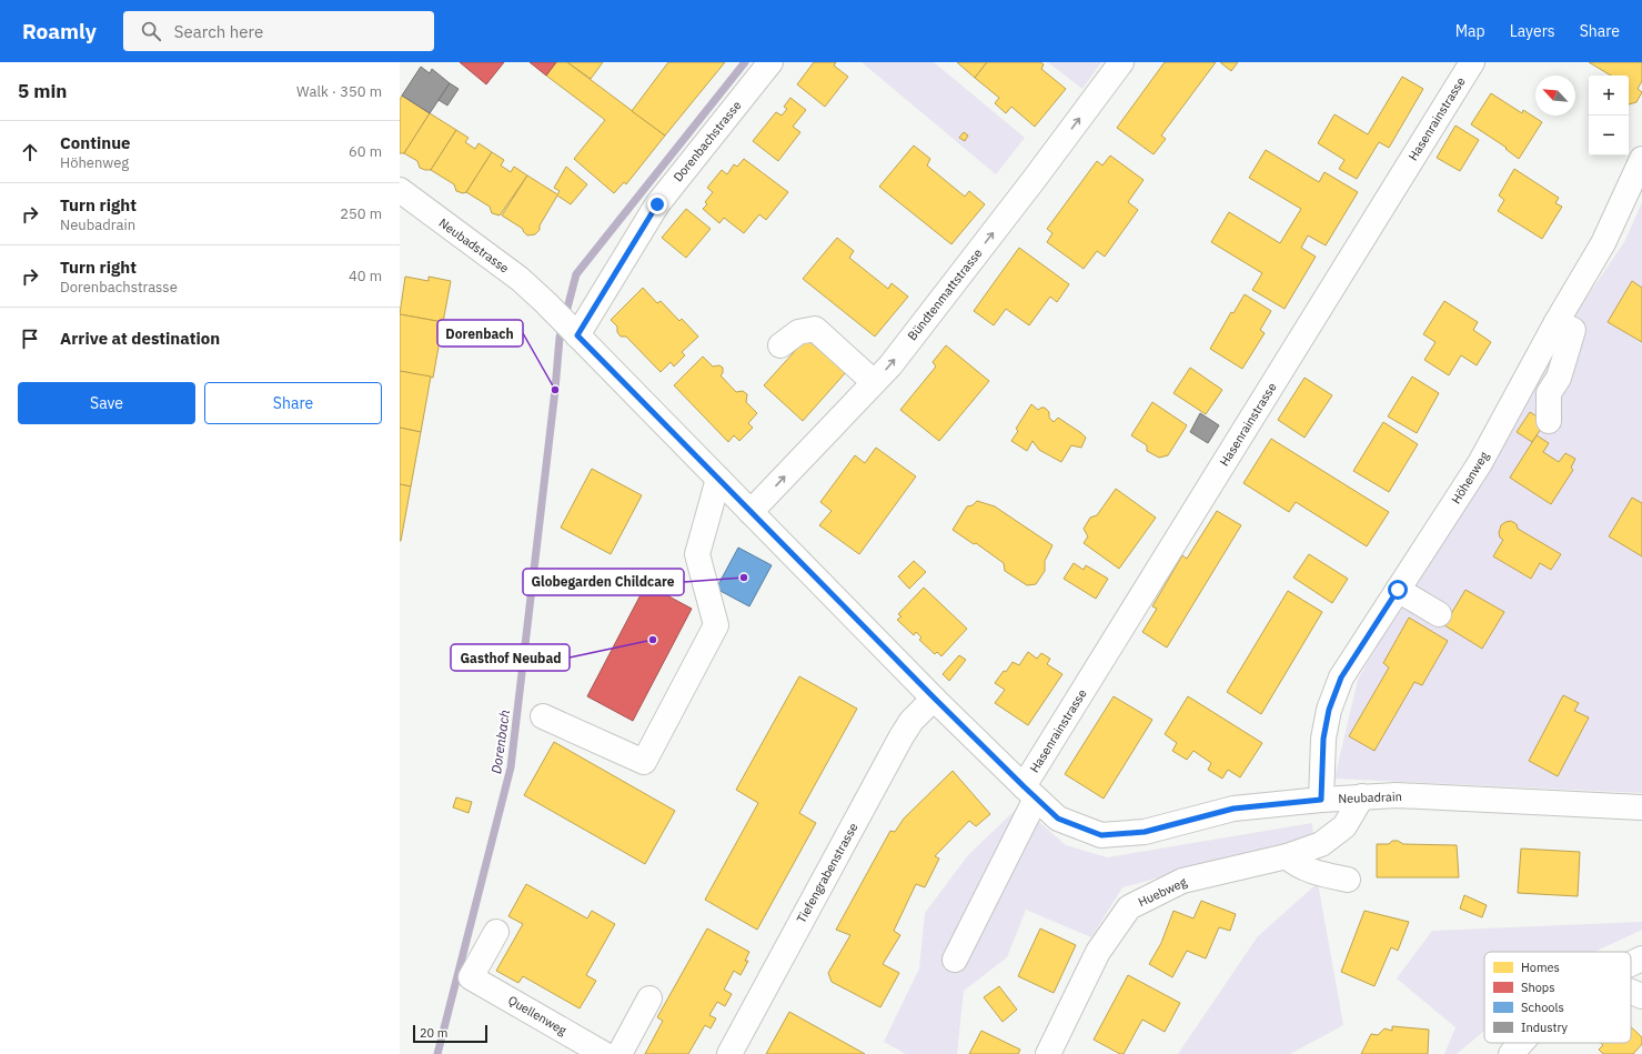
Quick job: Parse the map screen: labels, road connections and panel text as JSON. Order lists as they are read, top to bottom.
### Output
{
  "streets": {
    "street": [
      "Hasenrainstrasse",
      "Dorenbachstrasse",
      "Neubadstrasse",
      "Bündtenmattstrasse",
      "Höhenweg",
      "Neubadrain",
      "Tiefengrabenstrasse",
      "Huebweg",
      "Quellenweg"
    ]
  },
  "crossings": [
    ["Hasenrainstrasse", "Neubadrain"],
    ["Dorenbachstrasse", "Neubadrain"],
    ["Neubadstrasse", "Neubadrain"],
    ["Bündtenmattstrasse", "Neubadrain"],
    ["Höhenweg", "Neubadrain"],
    ["Neubadrain", "Tiefengrabenstrasse"],
    ["Neubadrain", "Huebweg"]
  ],
  "one_way": ["Bündtenmattstrasse"],
  "water": ["Dorenbach"],
  "places": ["Dorenbach", "Globegarden Childcare", "Gasthof Neubad"],
  "legend": [
    "Homes",
    "Shops",
    "Schools",
    "Industry"
  ],
  "scale_bar": "20 m",
  "north": "top left",
  "page": {
    "header": "Roamly",
    "search": "Search here",
    "nav": ["Map", "Layers", "Share"],
    "heading": ["5 min", "Walk · 350 m"],
    "map_buttons": ["+", "−"],
    "list": [
      ["Continue", "Höhenweg", "60 m"],
      ["Turn right", "Neubadrain", "250 m"],
      ["Turn right", "Dorenbachstrasse", "40 m"],
      "Arrive at destination"
    ],
    "buttons": ["Save", "Share"],
    "scale": "20 m"
  }
}
